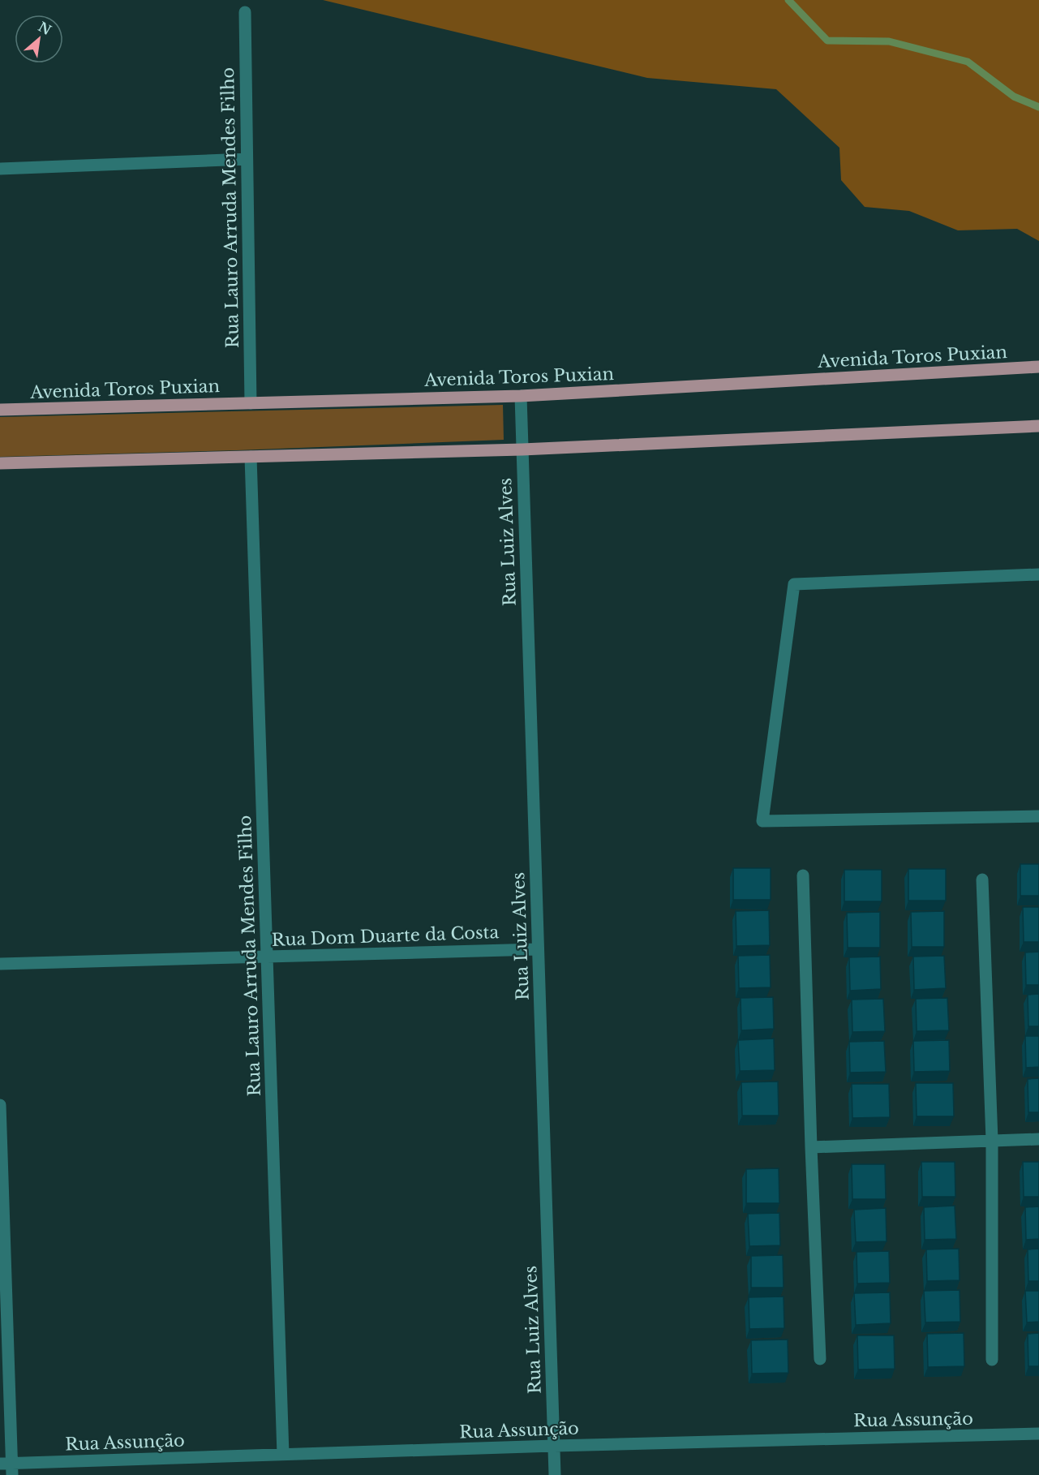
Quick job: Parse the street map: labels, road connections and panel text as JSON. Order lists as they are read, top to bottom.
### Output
{
  "streets": {
    "main road": ["Avenida Toros Puxian"],
    "street": [
      "Rua Lauro Arruda Mendes Filho",
      "Rua Luiz Alves",
      "Rua Dom Duarte da Costa",
      "Rua Assunção"
    ]
  },
  "crossings": [
    ["Rua Lauro Arruda Mendes Filho", "Avenida Toros Puxian"],
    ["Rua Lauro Arruda Mendes Filho", "Rua Dom Duarte da Costa"],
    ["Rua Lauro Arruda Mendes Filho", "Rua Assunção"],
    ["Avenida Toros Puxian", "Rua Luiz Alves"],
    ["Rua Luiz Alves", "Rua Dom Duarte da Costa"],
    ["Rua Luiz Alves", "Rua Assunção"]
  ],
  "north": "top right"
}
